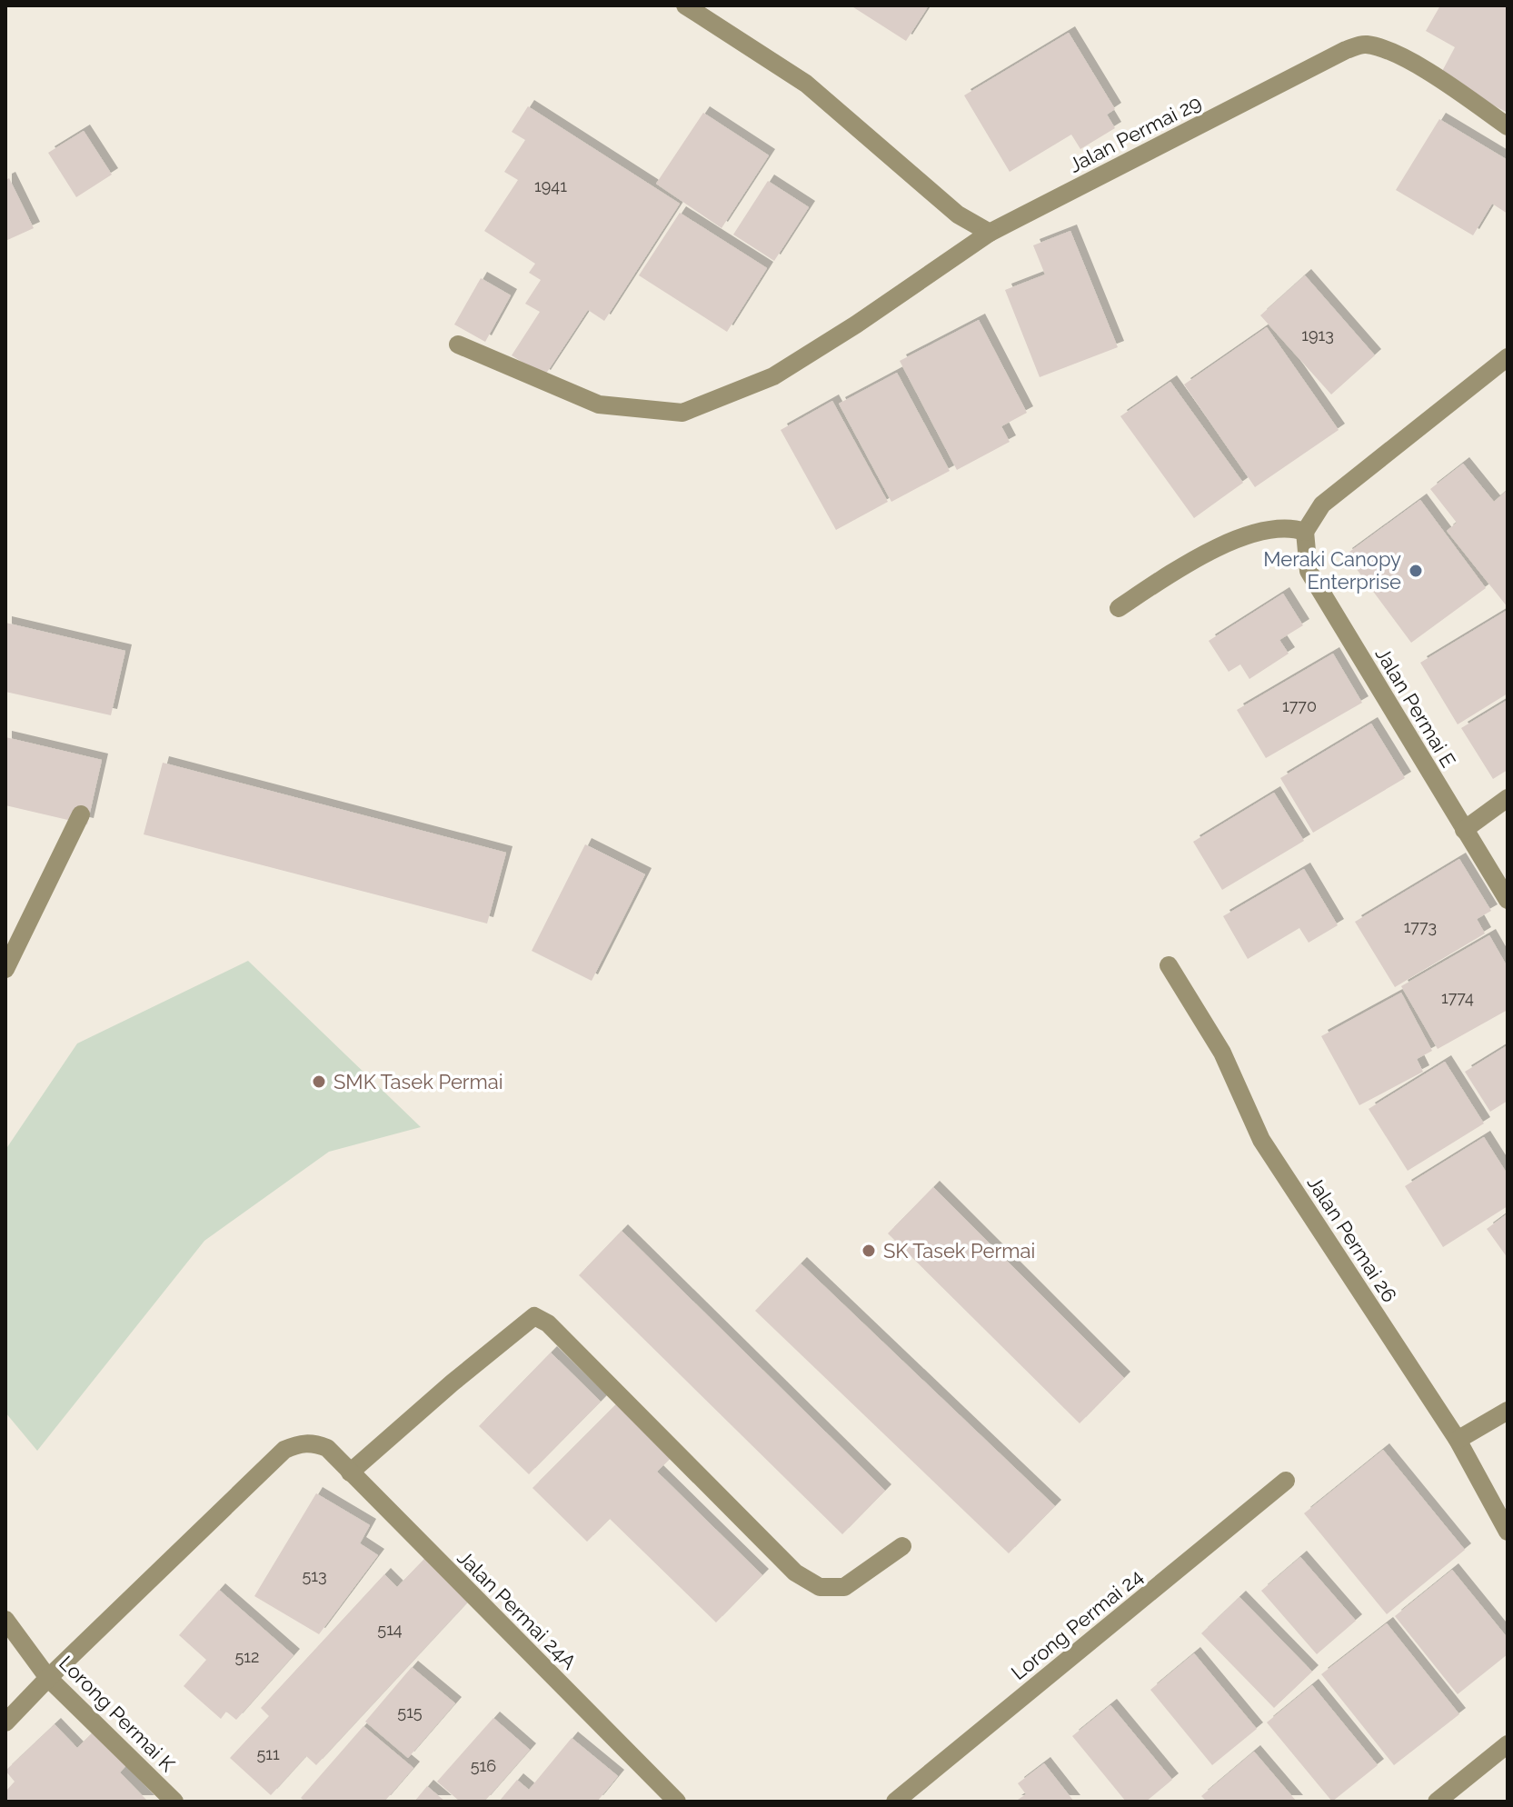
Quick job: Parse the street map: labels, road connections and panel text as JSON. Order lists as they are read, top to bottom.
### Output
{
  "streets": {
    "street": [
      "Jalan Permai 29",
      "Jalan Permai E",
      "Jalan Permai 26",
      "Jalan Permai 24A",
      "Lorong Permai 24",
      "Lorong Permai K"
    ]
  },
  "crossings": [
    ["Jalan Permai 24A", "Lorong Permai K"]
  ],
  "places": ["Meraki Canopy Enterprise", "SMK Tasek Permai", "SK Tasek Permai"],
  "house_numbers": [
    "1941",
    "1913",
    "1770",
    "1773",
    "1774",
    "513",
    "514",
    "512",
    "515",
    "511",
    "516"
  ]
}
